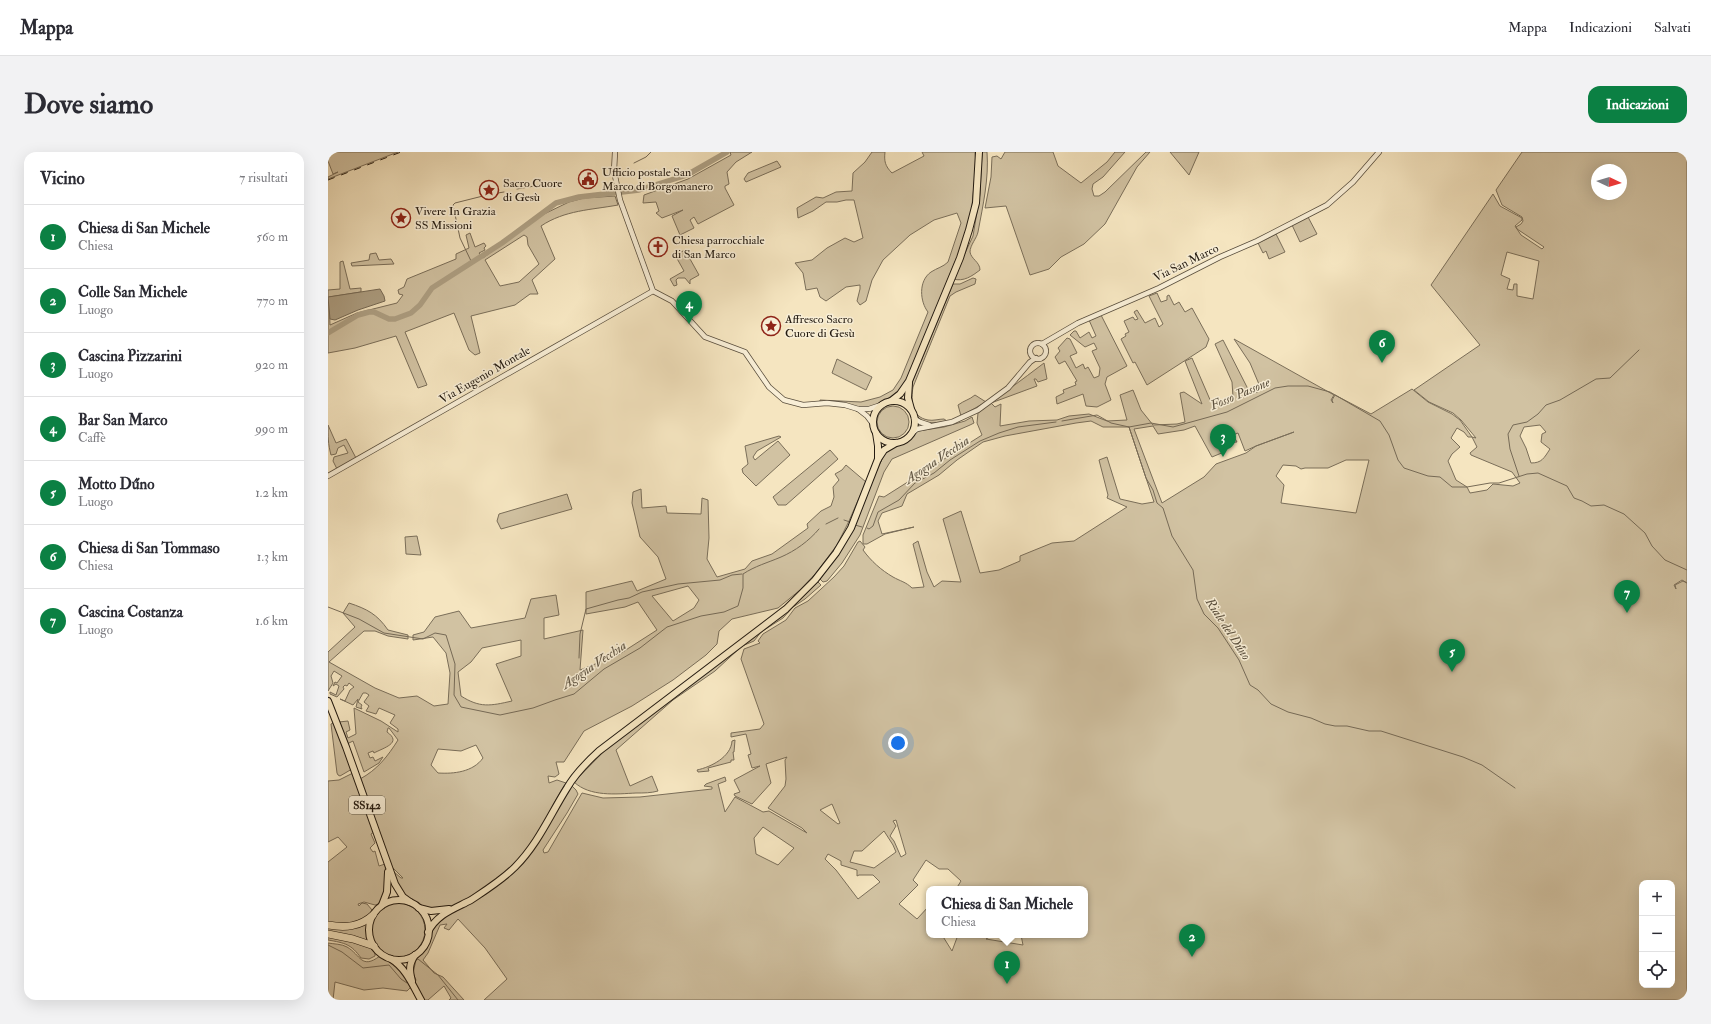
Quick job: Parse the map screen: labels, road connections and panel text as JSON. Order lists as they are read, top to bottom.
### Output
{
  "streets": {
    "main road": ["SS142"],
    "street": ["Via San Marco", "Via Eugenio Montale"]
  },
  "water": ["Fosso Passone", "Agogna Vecchia", "Riale del Dűno"],
  "places": {
    "public building": ["Ufficio postale San Marco di Borgomanero"],
    "place": ["Sacro Cuore di Gesù", "Vivere In Grazia SS Missioni", "Affresco Sacro Cuore di Gesù"],
    "church": ["Chiesa parrocchiale di San Marco"]
  },
  "north": "right",
  "page": {
    "header": "Mappa",
    "nav": ["Mappa", "Indicazioni", "Salvati"],
    "buttons": "Indicazioni",
    "title": "Dove siamo",
    "heading": ["Vicino", "7 risultati"],
    "list": [
      {
        "mark": "1",
        "name": "Chiesa di San Michele",
        "note": "Chiesa",
        "value": "560 m"
      },
      {
        "mark": "2",
        "name": "Colle San Michele",
        "note": "Luogo",
        "value": "770 m"
      },
      {
        "mark": "3",
        "name": "Cascina Pizzarini",
        "note": "Luogo",
        "value": "920 m"
      },
      {
        "mark": "4",
        "name": "Bar San Marco",
        "note": "Caffè",
        "value": "990 m"
      },
      {
        "mark": "5",
        "name": "Motto Dűno",
        "note": "Luogo",
        "value": "1.2 km"
      },
      {
        "mark": "6",
        "name": "Chiesa di San Tommaso",
        "note": "Chiesa",
        "value": "1.3 km"
      },
      {
        "mark": "7",
        "name": "Cascina Costanza",
        "note": "Luogo",
        "value": "1.6 km"
      }
    ],
    "pins": [
      "4",
      "6",
      "3",
      "7",
      "5",
      "2",
      "1"
    ],
    "map_buttons": ["+", "−"],
    "popup": ["Chiesa di San Michele", "Chiesa"]
  }
}
